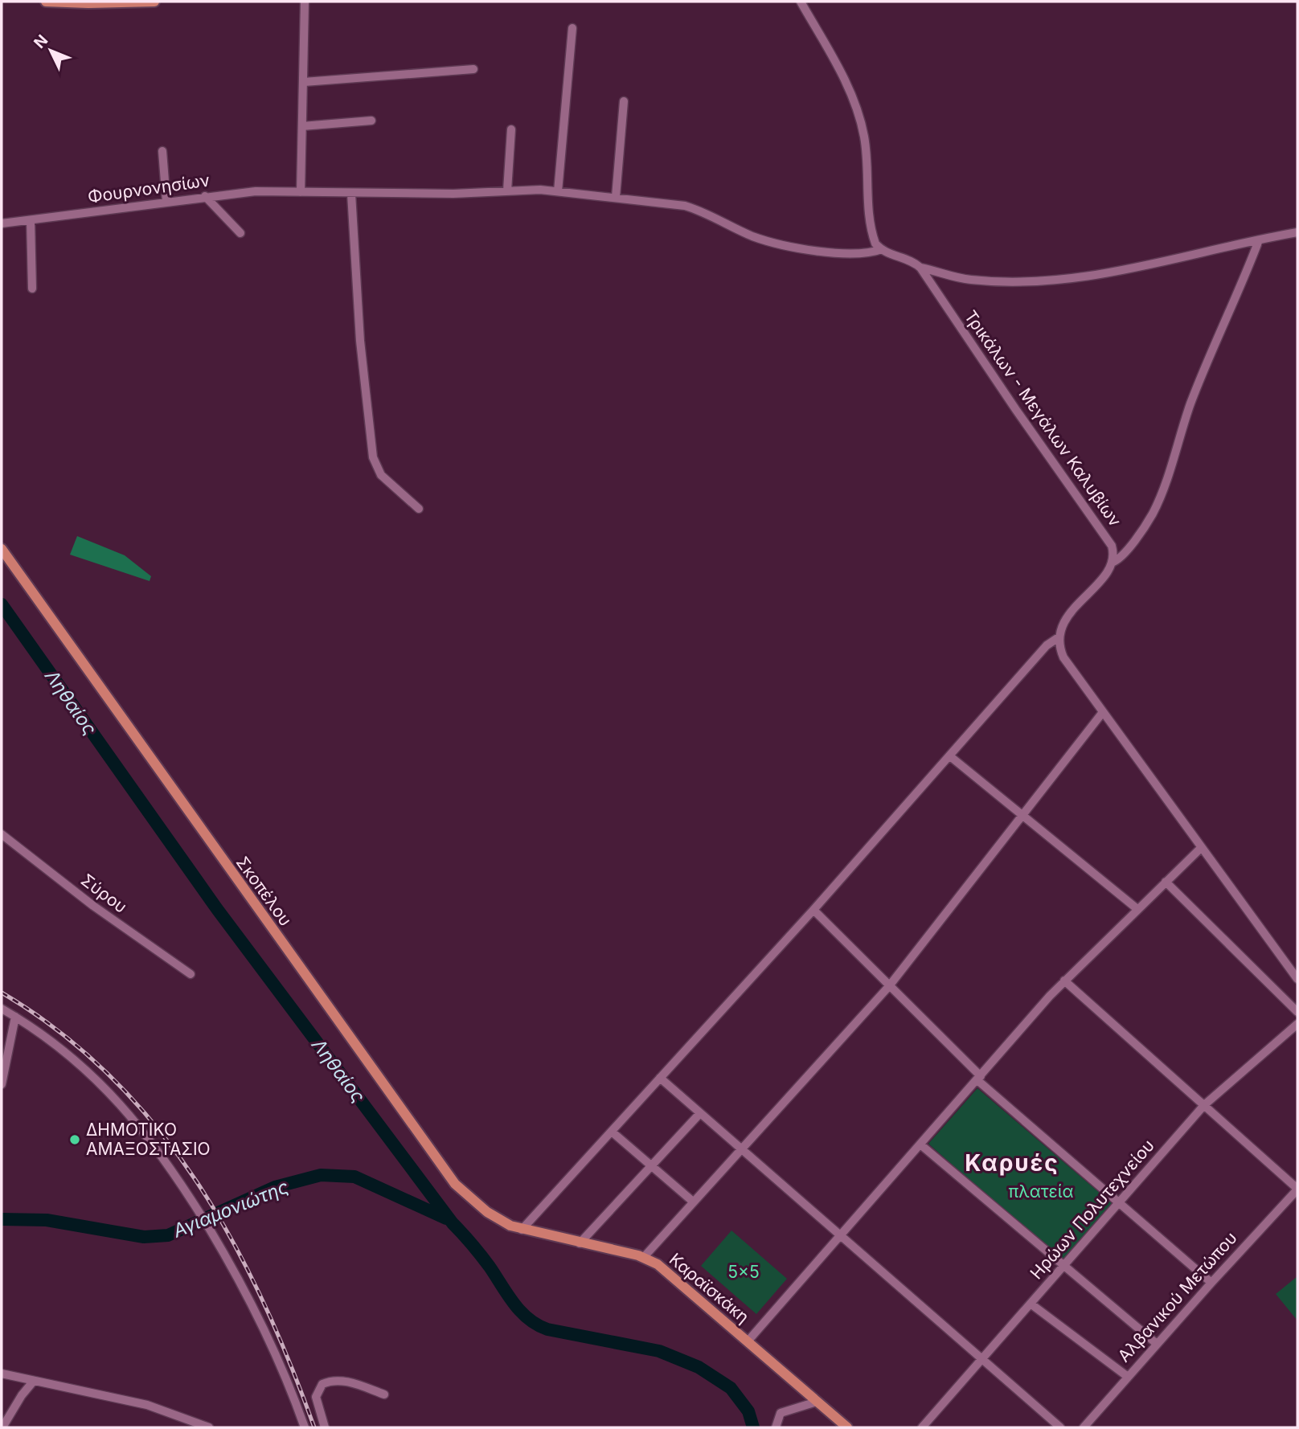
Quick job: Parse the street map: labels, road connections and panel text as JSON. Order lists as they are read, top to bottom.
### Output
{
  "streets": {
    "main road": ["Σκοπέλου", "Καραϊσκάκη"],
    "street": [
      "Φουρνονησίων",
      "Τρικάλων - Μεγάλων Καλυβίων",
      "Σύρου",
      "Ηρώων Πολυτεχνείου",
      "Αλβανικού Μετώπου"
    ]
  },
  "crossings": [
    ["Φουρνονησίων", "Τρικάλων - Μεγάλων Καλυβίων"],
    ["Σκοπέλου", "Καραϊσκάκη"]
  ],
  "districts": ["Καρυές"],
  "water": ["Ληθαίος", "Αγιαμονιώτης"],
  "parks": ["πλατεία", "5x5"],
  "places": ["ΔΗΜΟΤΙΚΟ ΑΜΑΞΟΣΤΑΣΙΟ"],
  "north": "top left"
}
